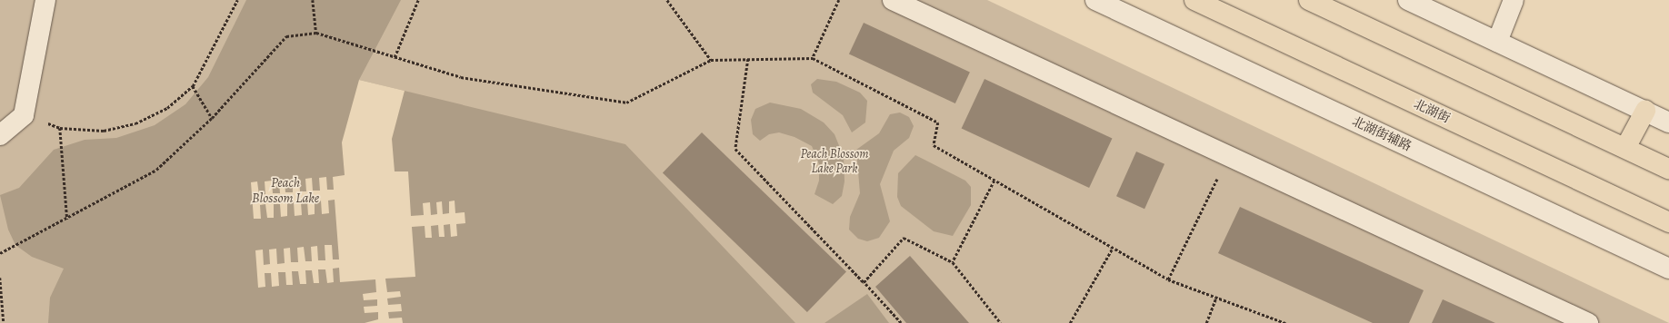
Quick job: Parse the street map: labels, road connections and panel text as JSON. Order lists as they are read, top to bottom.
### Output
{
  "streets": {
    "main road": ["北湖街"],
    "street": ["北湖街辅路"]
  },
  "water": ["Peach Blossom Lake"],
  "parks": ["Peach Blossom Lake Park"]
}
